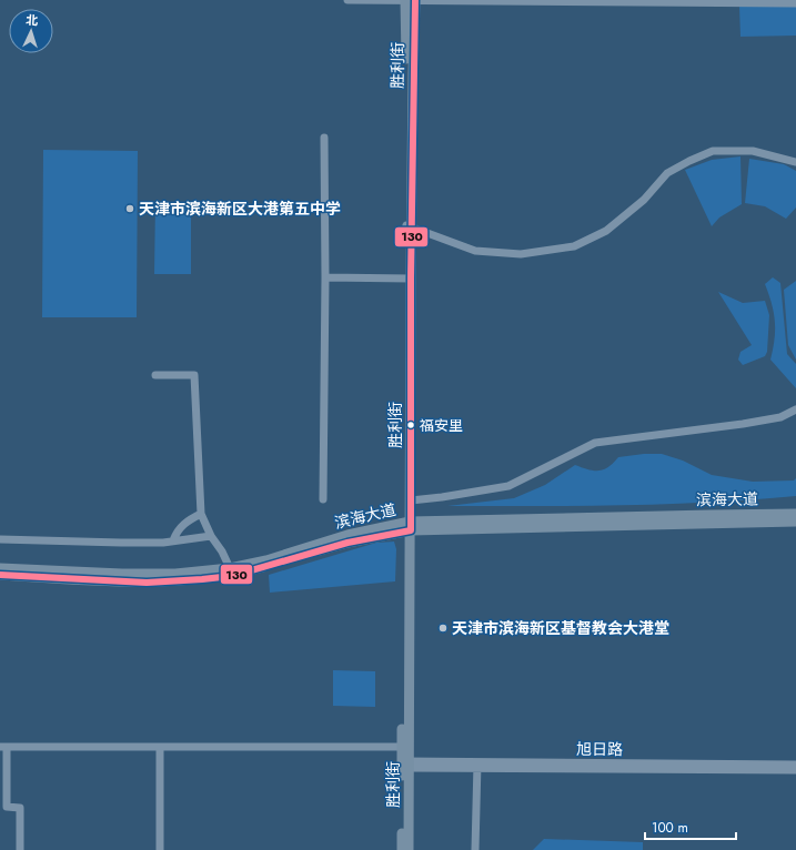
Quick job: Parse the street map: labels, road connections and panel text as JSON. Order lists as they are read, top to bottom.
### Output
{
  "streets": {
    "main road": ["胜利街", "滨海大道"],
    "street": ["旭日路"]
  },
  "crossings": [
    ["胜利街", "滨海大道"],
    ["胜利街", "旭日路"]
  ],
  "places": ["天津市滨海新区大港第五中学", "福安里", "天津市滨海新区基督教会大港堂"],
  "lines": ["transit line 130"],
  "scale_bar": "100 m",
  "north": "top"
}
